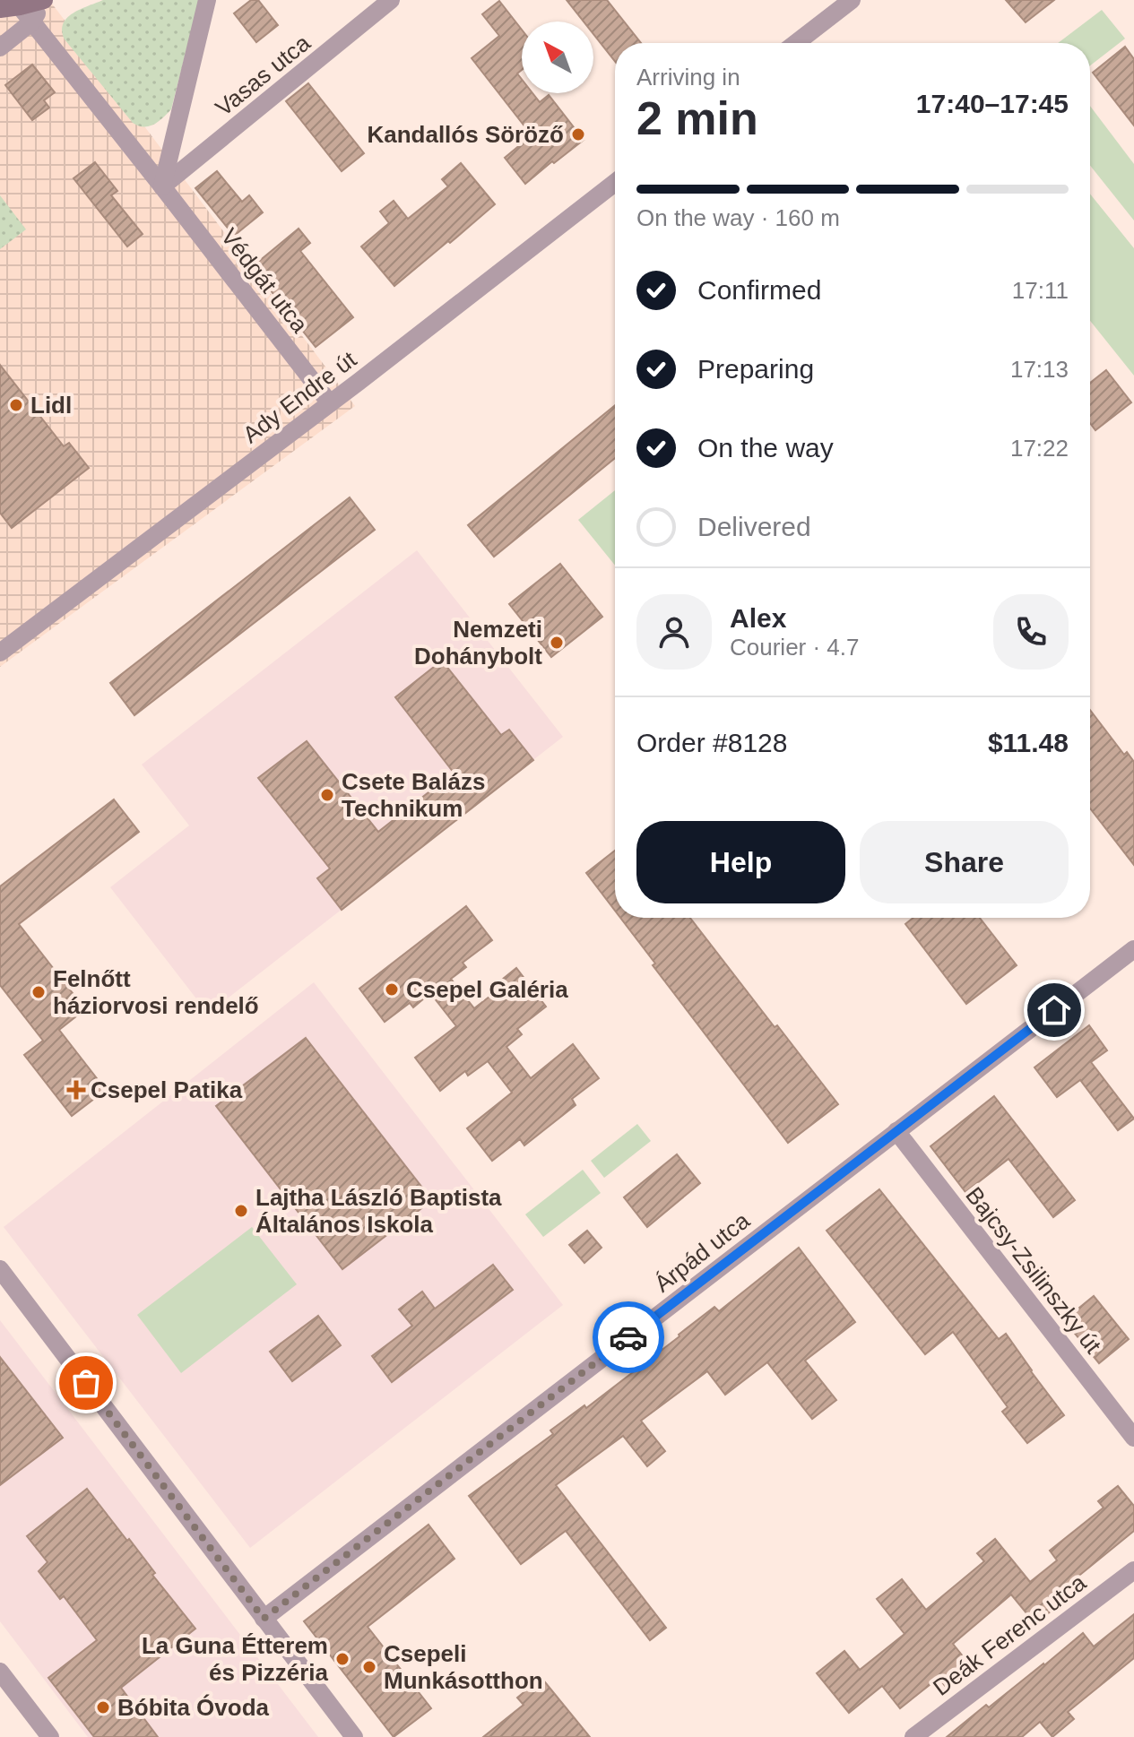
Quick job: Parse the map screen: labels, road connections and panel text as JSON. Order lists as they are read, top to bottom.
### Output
{
  "streets": {
    "street": [
      "Vasas utca",
      "Védgát utca",
      "Ady Endre út",
      "Árpád utca",
      "Bajcsy-Zsilinszky út",
      "Deák Ferenc utca"
    ]
  },
  "crossings": [
    ["Vasas utca", "Védgát utca"],
    ["Védgát utca", "Ady Endre út"],
    ["Árpád utca", "Bajcsy-Zsilinszky út"]
  ],
  "places": {
    "other": [
      "Kandallós Söröző",
      "Lidl",
      "Nemzeti Dohánybolt",
      "Csete Balázs Technikum",
      "Csepel Galéria",
      "Felnőtt háziorvosi rendelő",
      "Lajtha László Baptista Általános Iskola",
      "La Guna Étterem és Pizzéria",
      "Csepeli Munkásotthon",
      "Bóbita Óvoda"
    ],
    "health": ["Csepel Patika"]
  },
  "north": "top left",
  "page": {
    "heading": ["2 min", "Arriving in", "17:40–17:45"],
    "panel": [
      "Alex",
      "Courier · 4.7",
      "Order #8128",
      "$11.48"
    ],
    "bar": "On the way · 160 m",
    "list": [
      ["Confirmed", "17:11"],
      ["Preparing", "17:13"],
      ["On the way", "17:22"],
      "Delivered"
    ],
    "buttons": ["Help", "Share"]
  }
}
